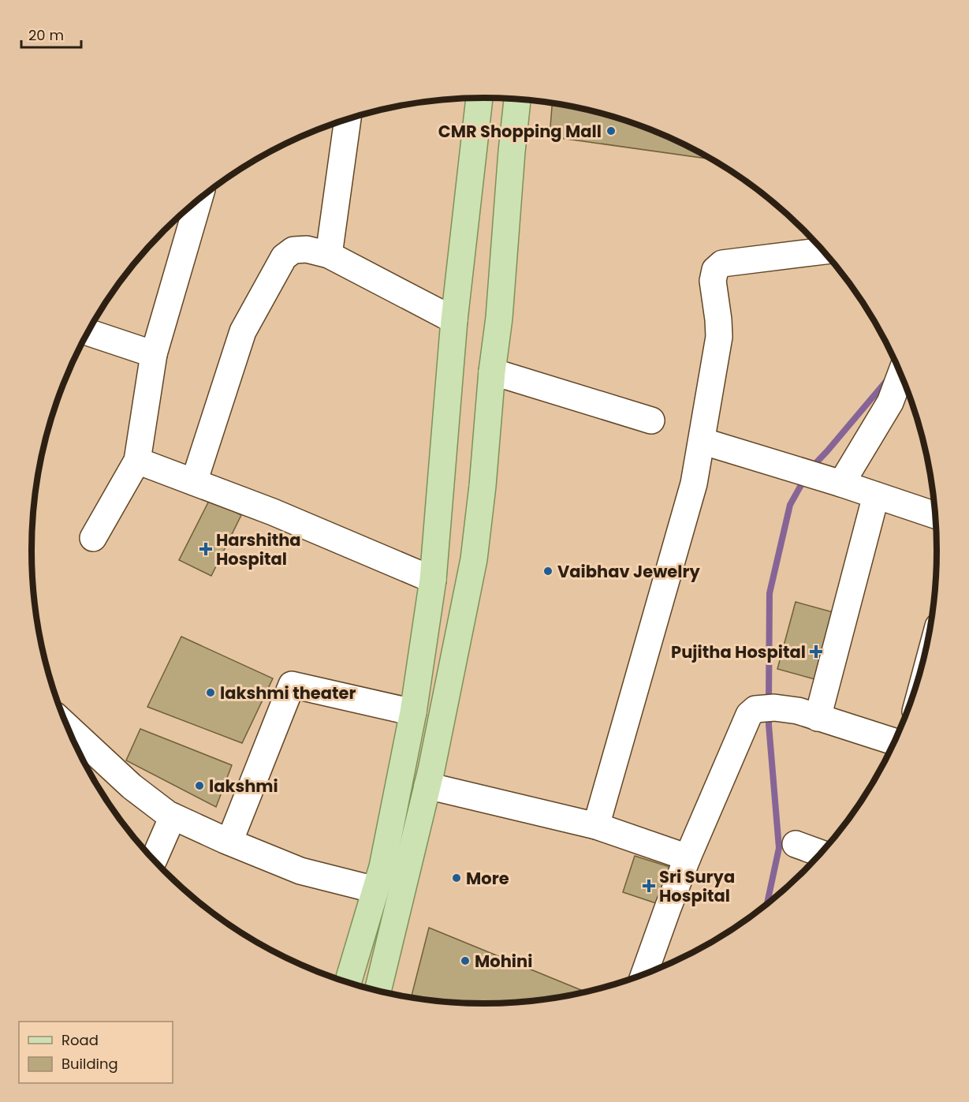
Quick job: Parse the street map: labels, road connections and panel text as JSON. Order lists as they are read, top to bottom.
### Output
{
  "places": {
    "other": [
      "CMR Shopping Mall",
      "Vaibhav Jewelry",
      "lakshmi theater",
      "lakshmi",
      "More",
      "Mohini"
    ],
    "health": ["Harshitha Hospital", "Pujitha Hospital", "Sri Surya Hospital"]
  },
  "legend": ["Road", "Building"],
  "scale_bar": "20 m"
}
